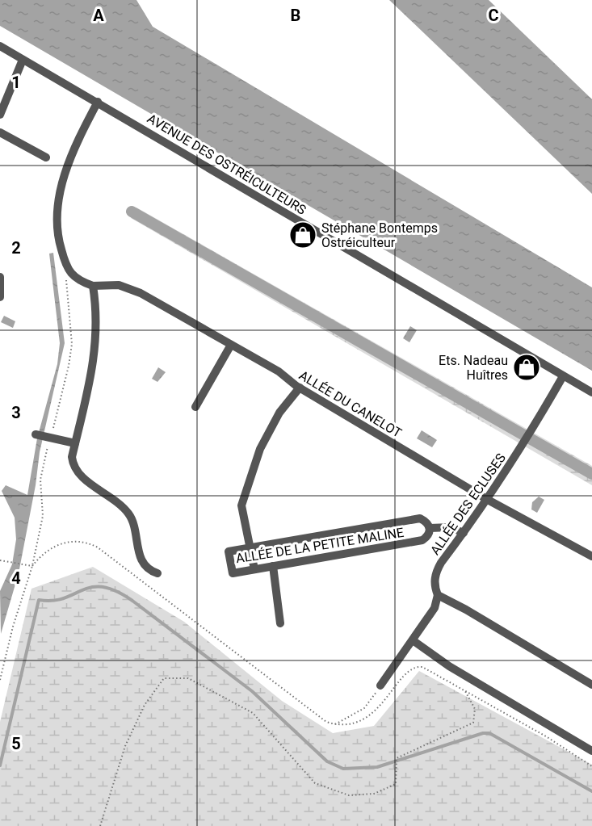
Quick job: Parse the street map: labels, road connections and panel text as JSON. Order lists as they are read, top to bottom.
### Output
{
  "streets": {
    "street": [
      "AVENUE DES OSTRÉICULTEURS",
      "ALLÉE DU CANELOT",
      "ALLÉE DES ECLUSES",
      "ALLÉE DE LA PETITE MALINE"
    ]
  },
  "crossings": [
    ["AVENUE DES OSTRÉICULTEURS", "ALLÉE DES ECLUSES"],
    ["ALLÉE DU CANELOT", "ALLÉE DES ECLUSES"],
    ["ALLÉE DES ECLUSES", "ALLÉE DE LA PETITE MALINE"]
  ],
  "places": {
    "shop": ["Stéphane Bontemps Ostréiculteur", "Ets. Nadeau Huîtres"]
  },
  "grid": {
    "columns": ["A", "B", "C"],
    "rows": [
      "1",
      "2",
      "3",
      "4",
      "5"
    ]
  }
}
